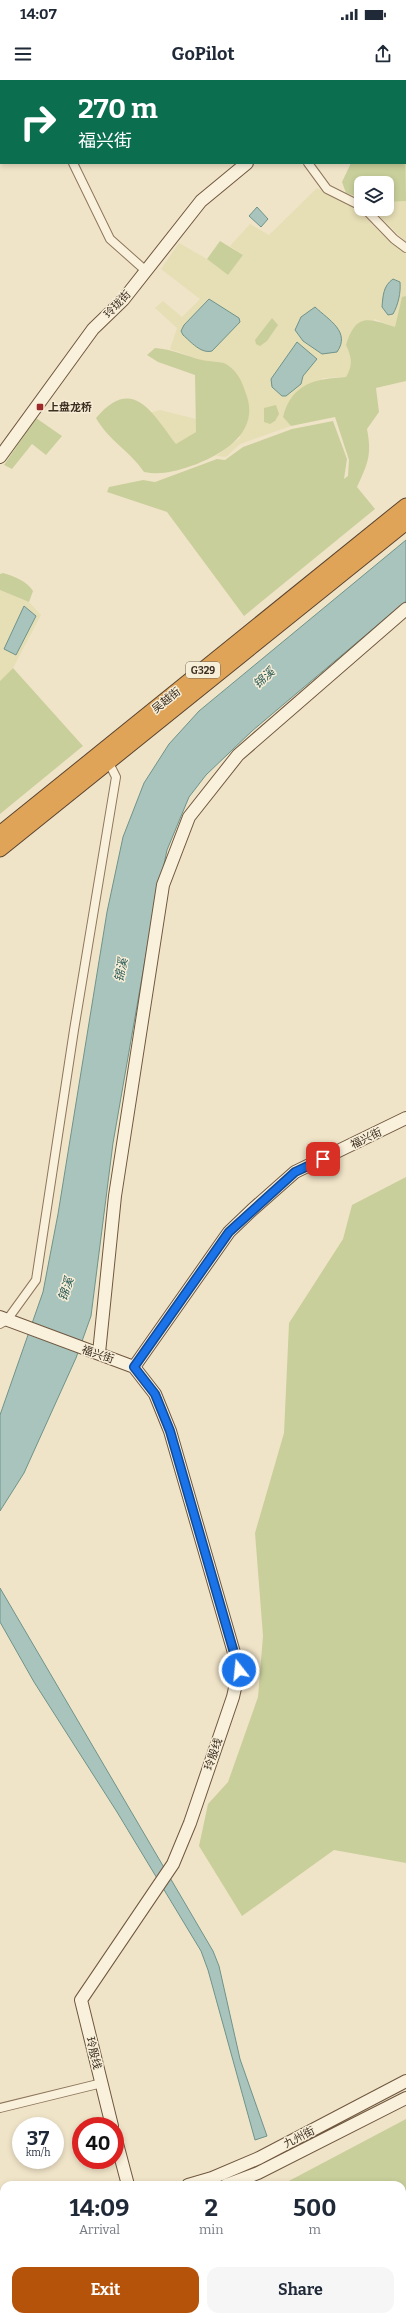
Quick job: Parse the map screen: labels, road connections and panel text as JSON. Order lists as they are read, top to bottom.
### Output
{
  "streets": {
    "highway": ["G329", "吴越街"],
    "street": [
      "玲珑街",
      "福兴街",
      "玲殷线",
      "九州街"
    ]
  },
  "crossings": [
    ["福兴街", "玲殷线"]
  ],
  "water": ["锦溪"],
  "places": {
    "transit": ["上盘龙桥"]
  },
  "page": {
    "status": "14:07",
    "header": "GoPilot",
    "turn": ["270 m", "福兴街"],
    "speed": "37 km/h",
    "limit": "40",
    "eta": [
      "14:09",
      "Arrival",
      "2",
      "min",
      "500",
      "m"
    ],
    "buttons": ["Exit", "Share"]
  }
}
